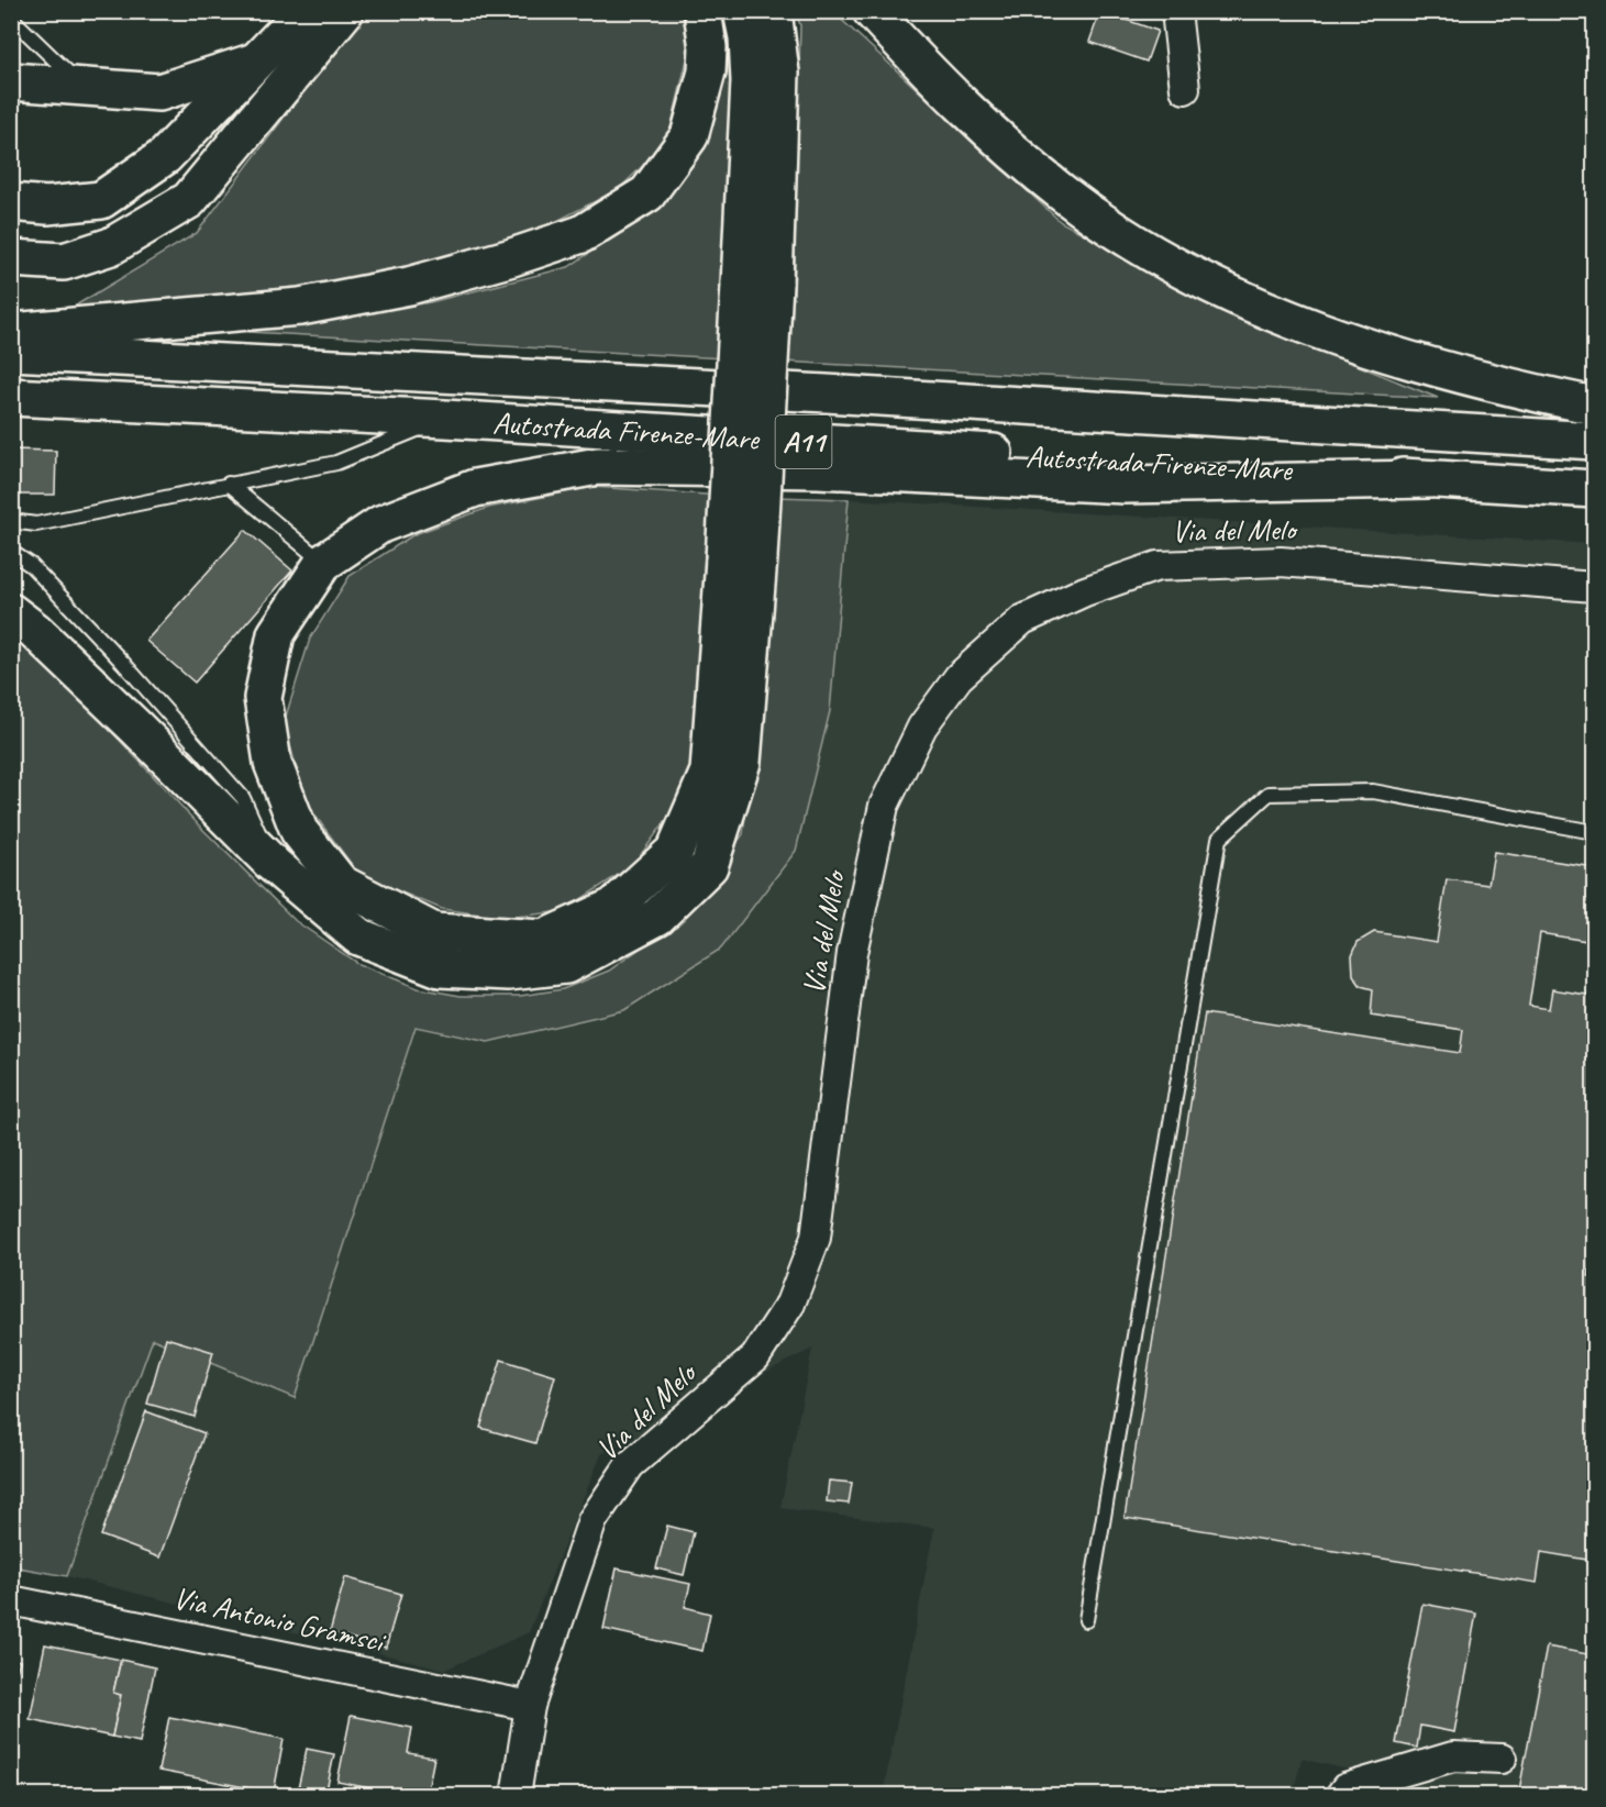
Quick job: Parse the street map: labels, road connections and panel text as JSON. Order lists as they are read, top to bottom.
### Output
{
  "streets": {
    "highway": ["Autostrada Firenze-Mare", "A11"],
    "street": ["Via del Melo", "Via Antonio Gramsci"]
  },
  "crossings": [
    ["Via del Melo", "Via Antonio Gramsci"]
  ]
}
